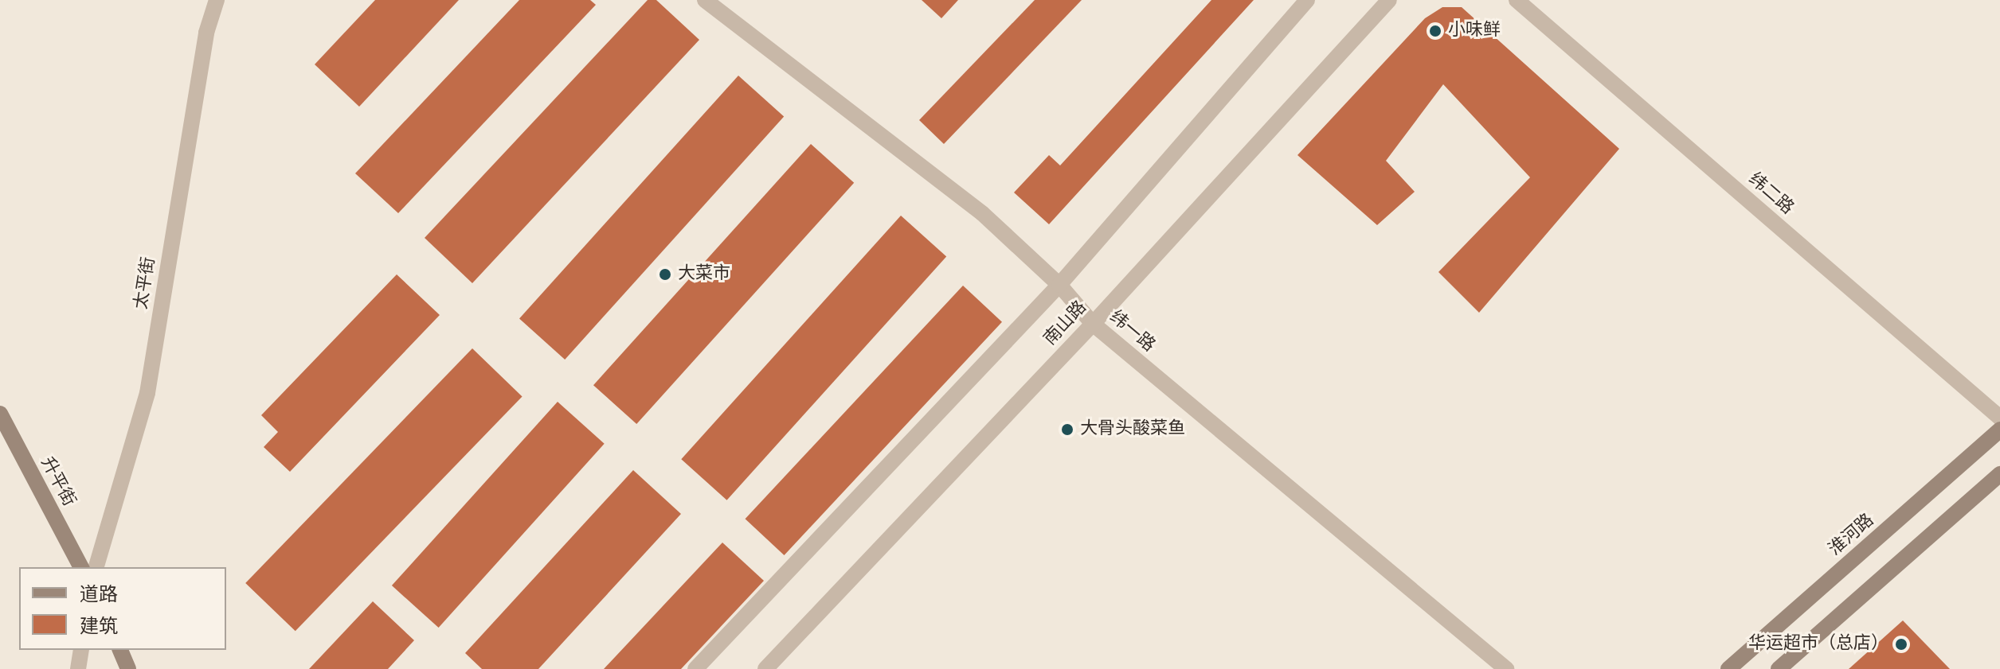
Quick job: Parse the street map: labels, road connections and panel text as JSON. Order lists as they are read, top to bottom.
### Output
{
  "streets": {
    "main road": ["升平街", "淮河路"],
    "street": [
      "纬二路",
      "太平街",
      "南山路",
      "纬一路"
    ]
  },
  "crossings": [
    ["南山路", "纬一路"]
  ],
  "places": [
    "小味鲜",
    "大菜市",
    "大骨头酸菜鱼",
    "华运超市（总店）"
  ],
  "legend": ["道路", "建筑"]
}
